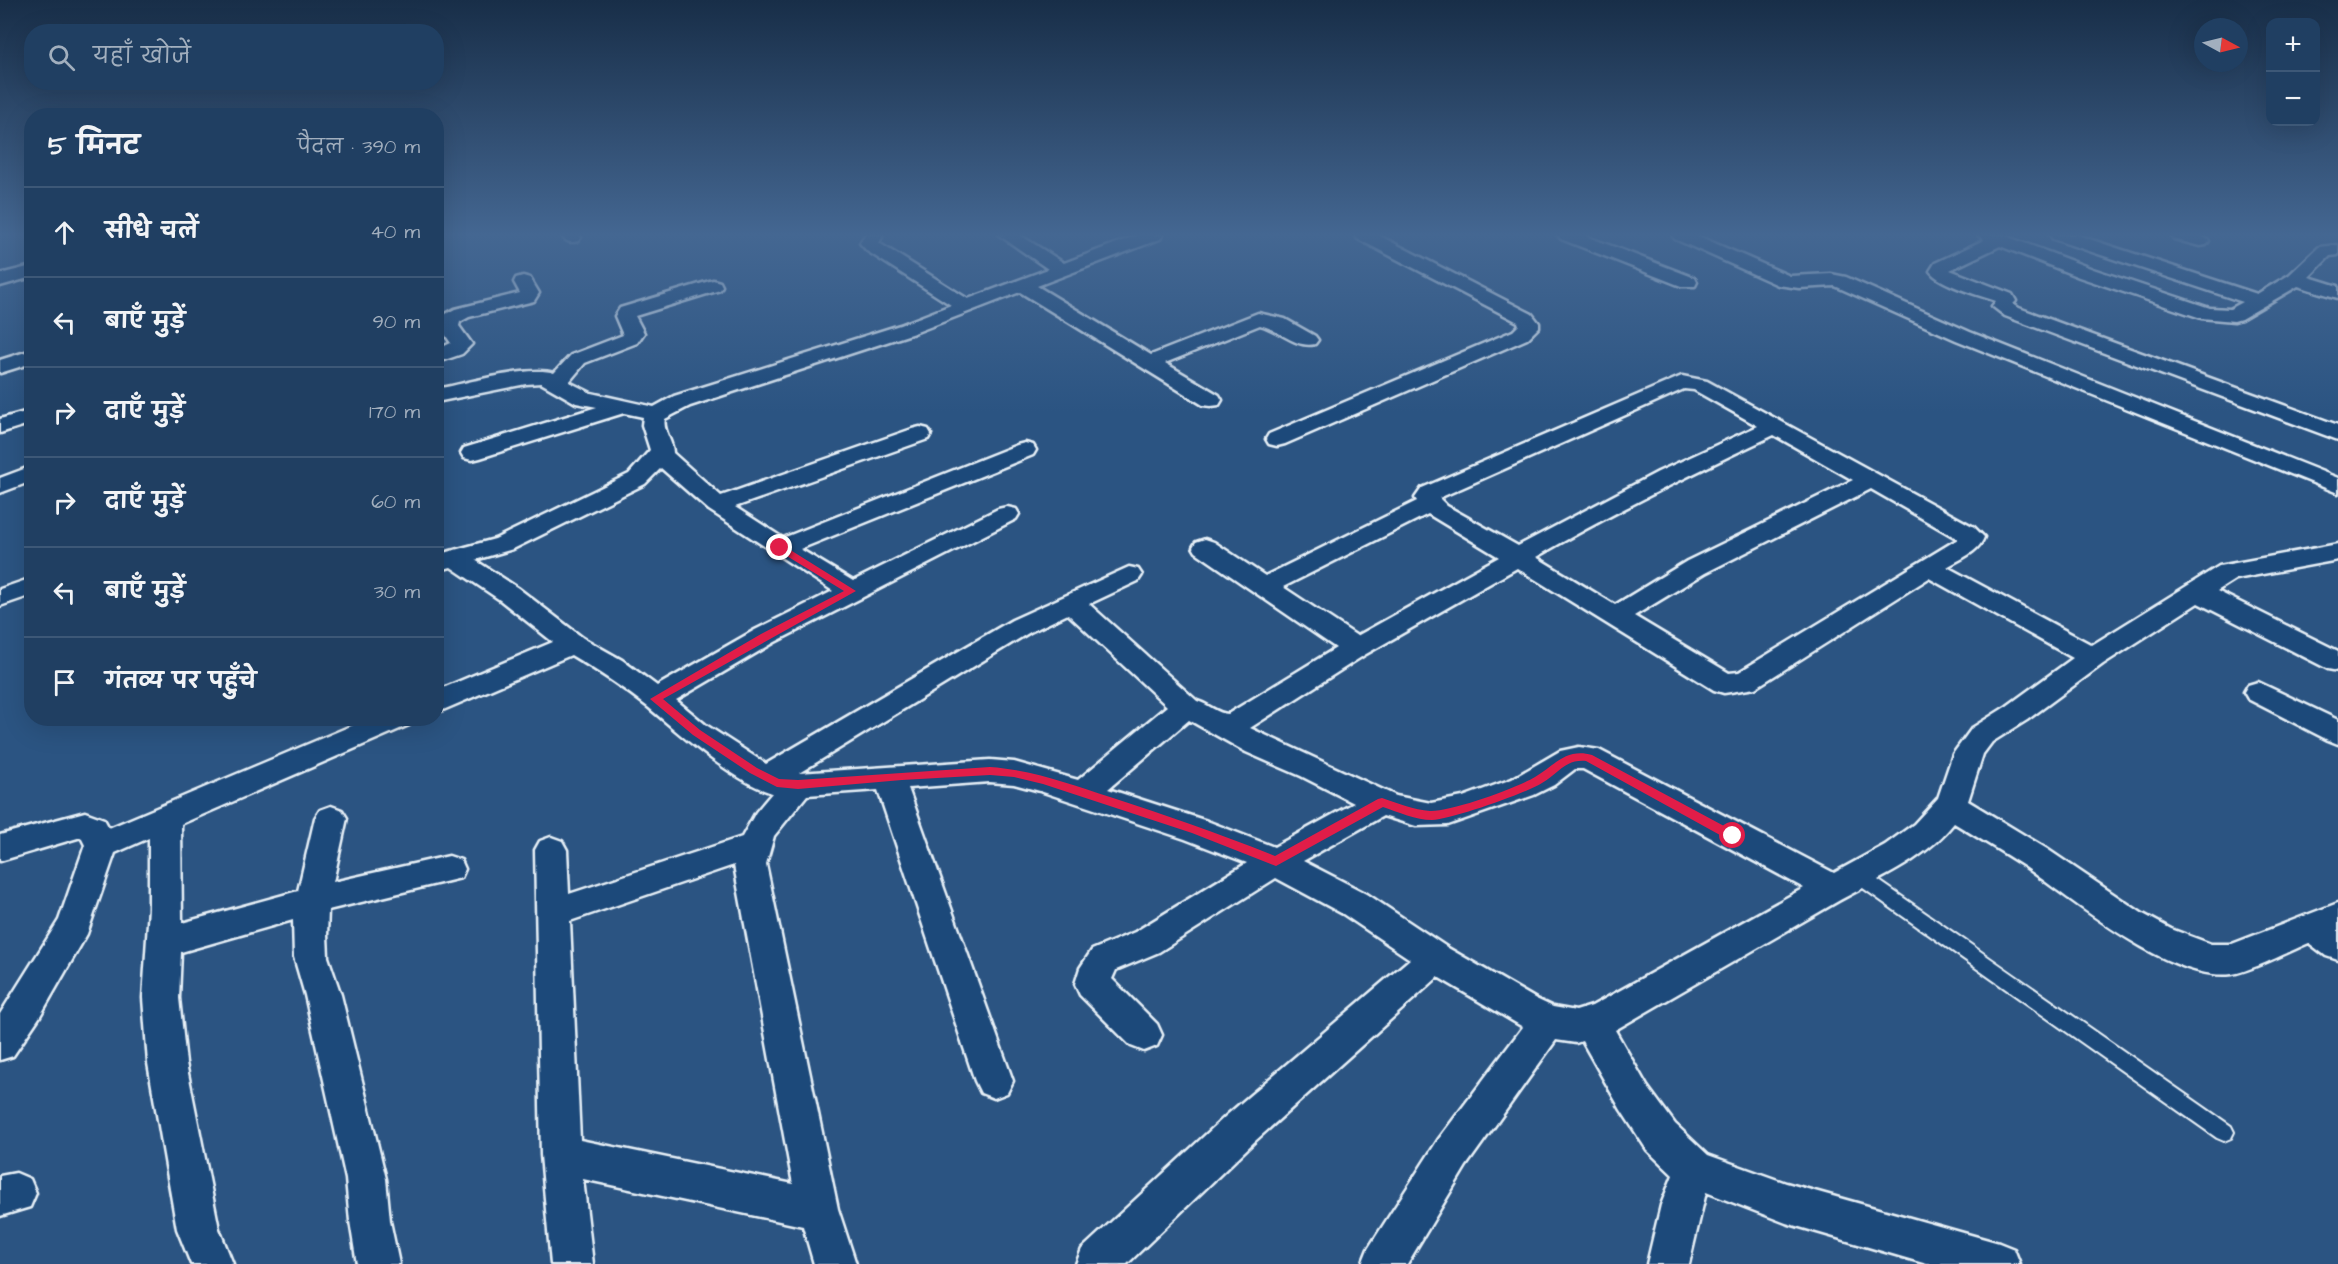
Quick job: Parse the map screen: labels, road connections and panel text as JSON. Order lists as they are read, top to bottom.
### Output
{
  "north": "right",
  "page": {
    "map_buttons": ["+", "−"],
    "search": "यहाँ खोजें",
    "heading": ["5 मिनट", "पैदल · 390 m"],
    "list": [
      ["सीधे चलें", "40 m"],
      ["बाएँ मुड़ें", "90 m"],
      ["दाएँ मुड़ें", "170 m"],
      ["दाएँ मुड़ें", "60 m"],
      ["बाएँ मुड़ें", "30 m"],
      "गंतव्य पर पहुँचे"
    ]
  }
}
